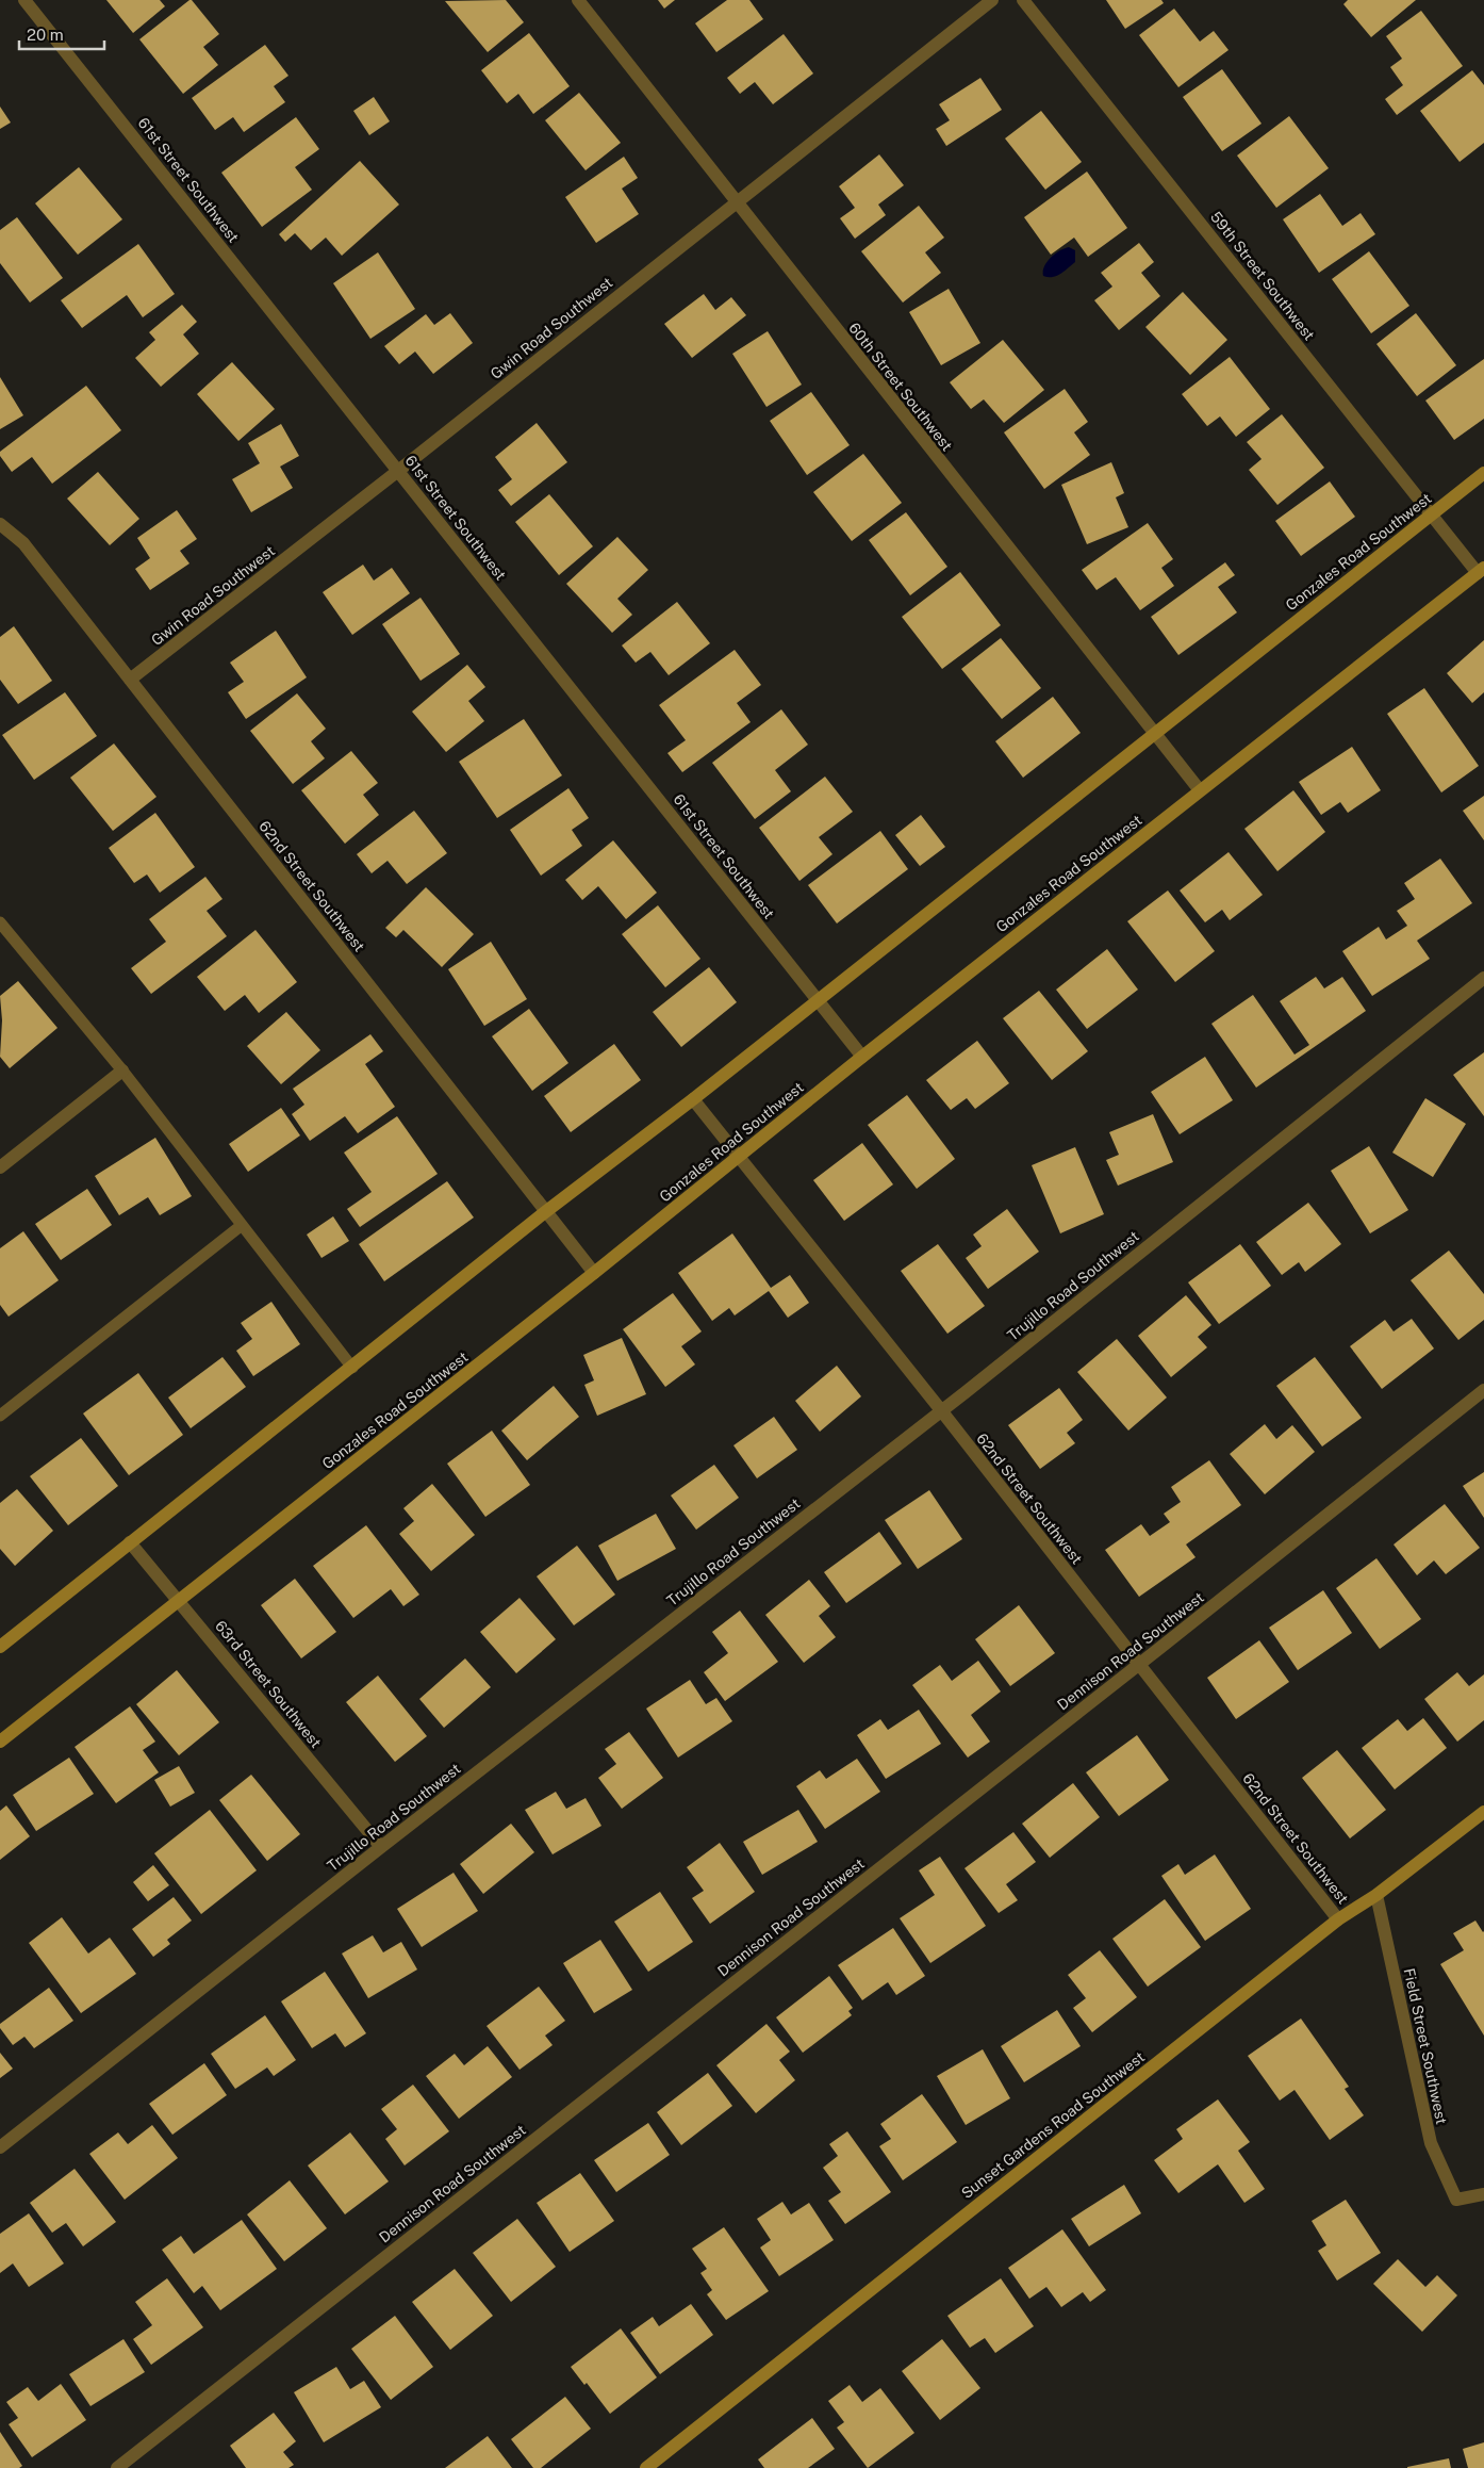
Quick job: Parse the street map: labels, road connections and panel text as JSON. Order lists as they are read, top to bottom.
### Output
{
  "streets": {
    "street": [
      "61st Street Southwest",
      "59th Street Southwest",
      "Gwin Road Southwest",
      "60th Street Southwest",
      "Gonzales Road Southwest",
      "62nd Street Southwest",
      "Trujillo Road Southwest",
      "Dennison Road Southwest",
      "63rd Street Southwest",
      "Field Street Southwest",
      "Sunset Gardens Road Southwest"
    ]
  },
  "crossings": [
    ["61st Street Southwest", "Gwin Road Southwest"],
    ["61st Street Southwest", "Gonzales Road Southwest"],
    ["59th Street Southwest", "Gonzales Road Southwest"],
    ["Gwin Road Southwest", "60th Street Southwest"],
    ["Gwin Road Southwest", "62nd Street Southwest"],
    ["60th Street Southwest", "Gonzales Road Southwest"],
    ["Gonzales Road Southwest", "62nd Street Southwest"],
    ["Gonzales Road Southwest", "63rd Street Southwest"],
    ["62nd Street Southwest", "Trujillo Road Southwest"],
    ["62nd Street Southwest", "Dennison Road Southwest"],
    ["62nd Street Southwest", "Sunset Gardens Road Southwest"],
    ["Trujillo Road Southwest", "63rd Street Southwest"],
    ["Field Street Southwest", "Sunset Gardens Road Southwest"]
  ],
  "scale_bar": "20 m"
}
